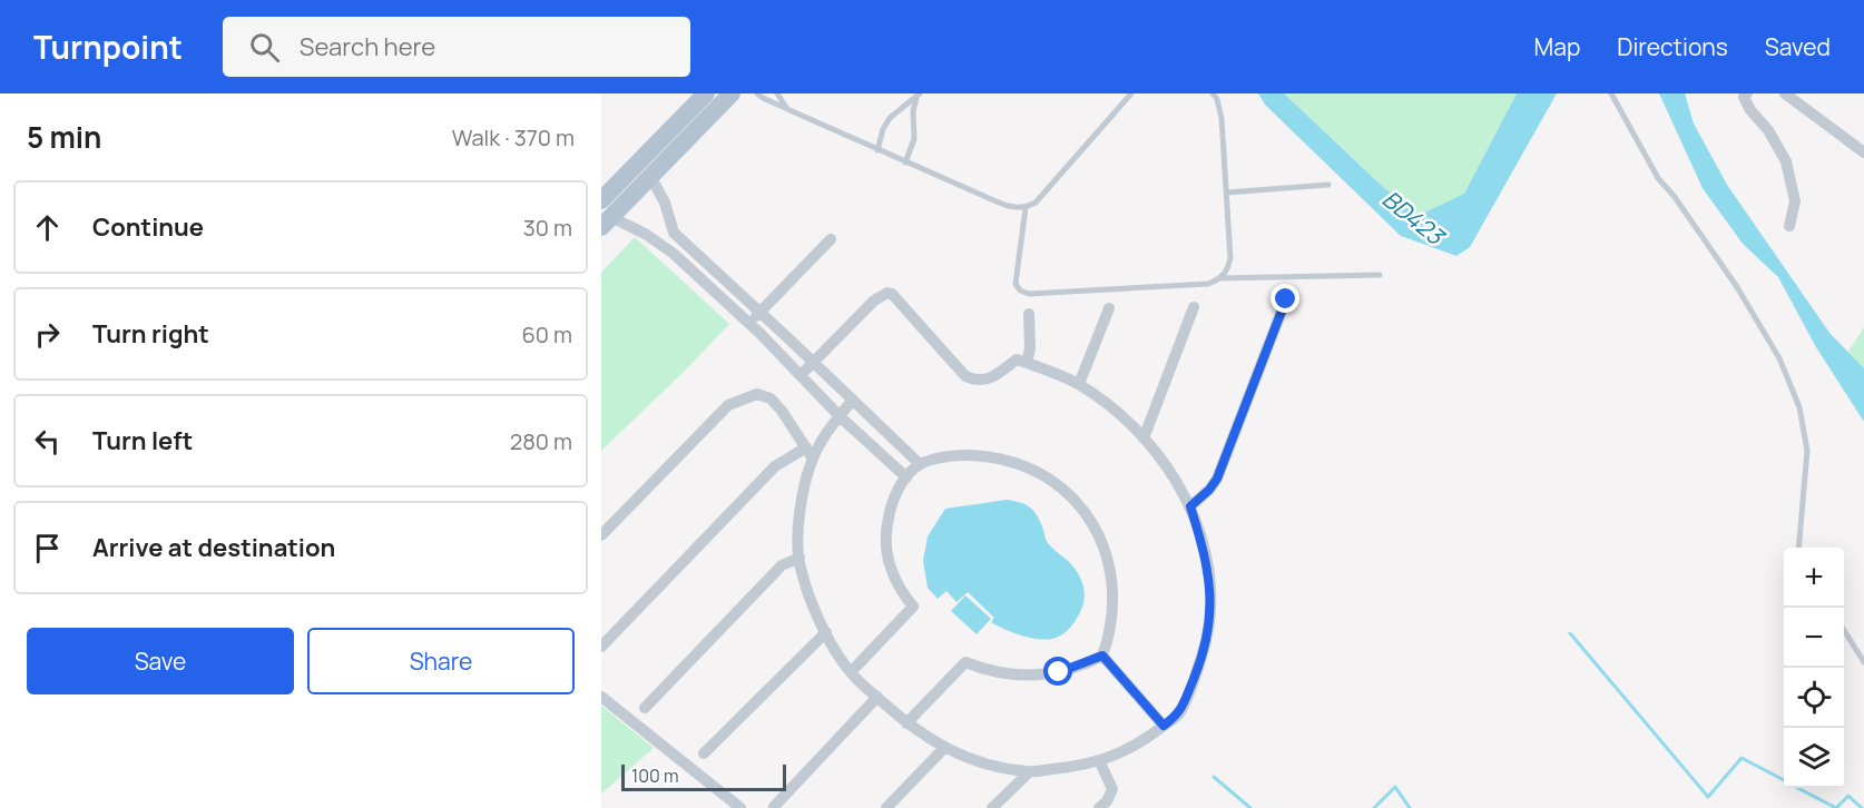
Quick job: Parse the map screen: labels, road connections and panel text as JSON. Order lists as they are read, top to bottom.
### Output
{
  "water": ["BD423"],
  "scale_bar": "100 m",
  "page": {
    "header": "Turnpoint",
    "search": "Search here",
    "nav": ["Map", "Directions", "Saved"],
    "heading": ["5 min", "Walk · 370 m"],
    "list": [
      ["Continue", "30 m"],
      ["Turn right", "60 m"],
      ["Turn left", "280 m"],
      "Arrive at destination"
    ],
    "map_buttons": ["+", "−"],
    "buttons": ["Save", "Share"],
    "scale": "100 m"
  }
}
